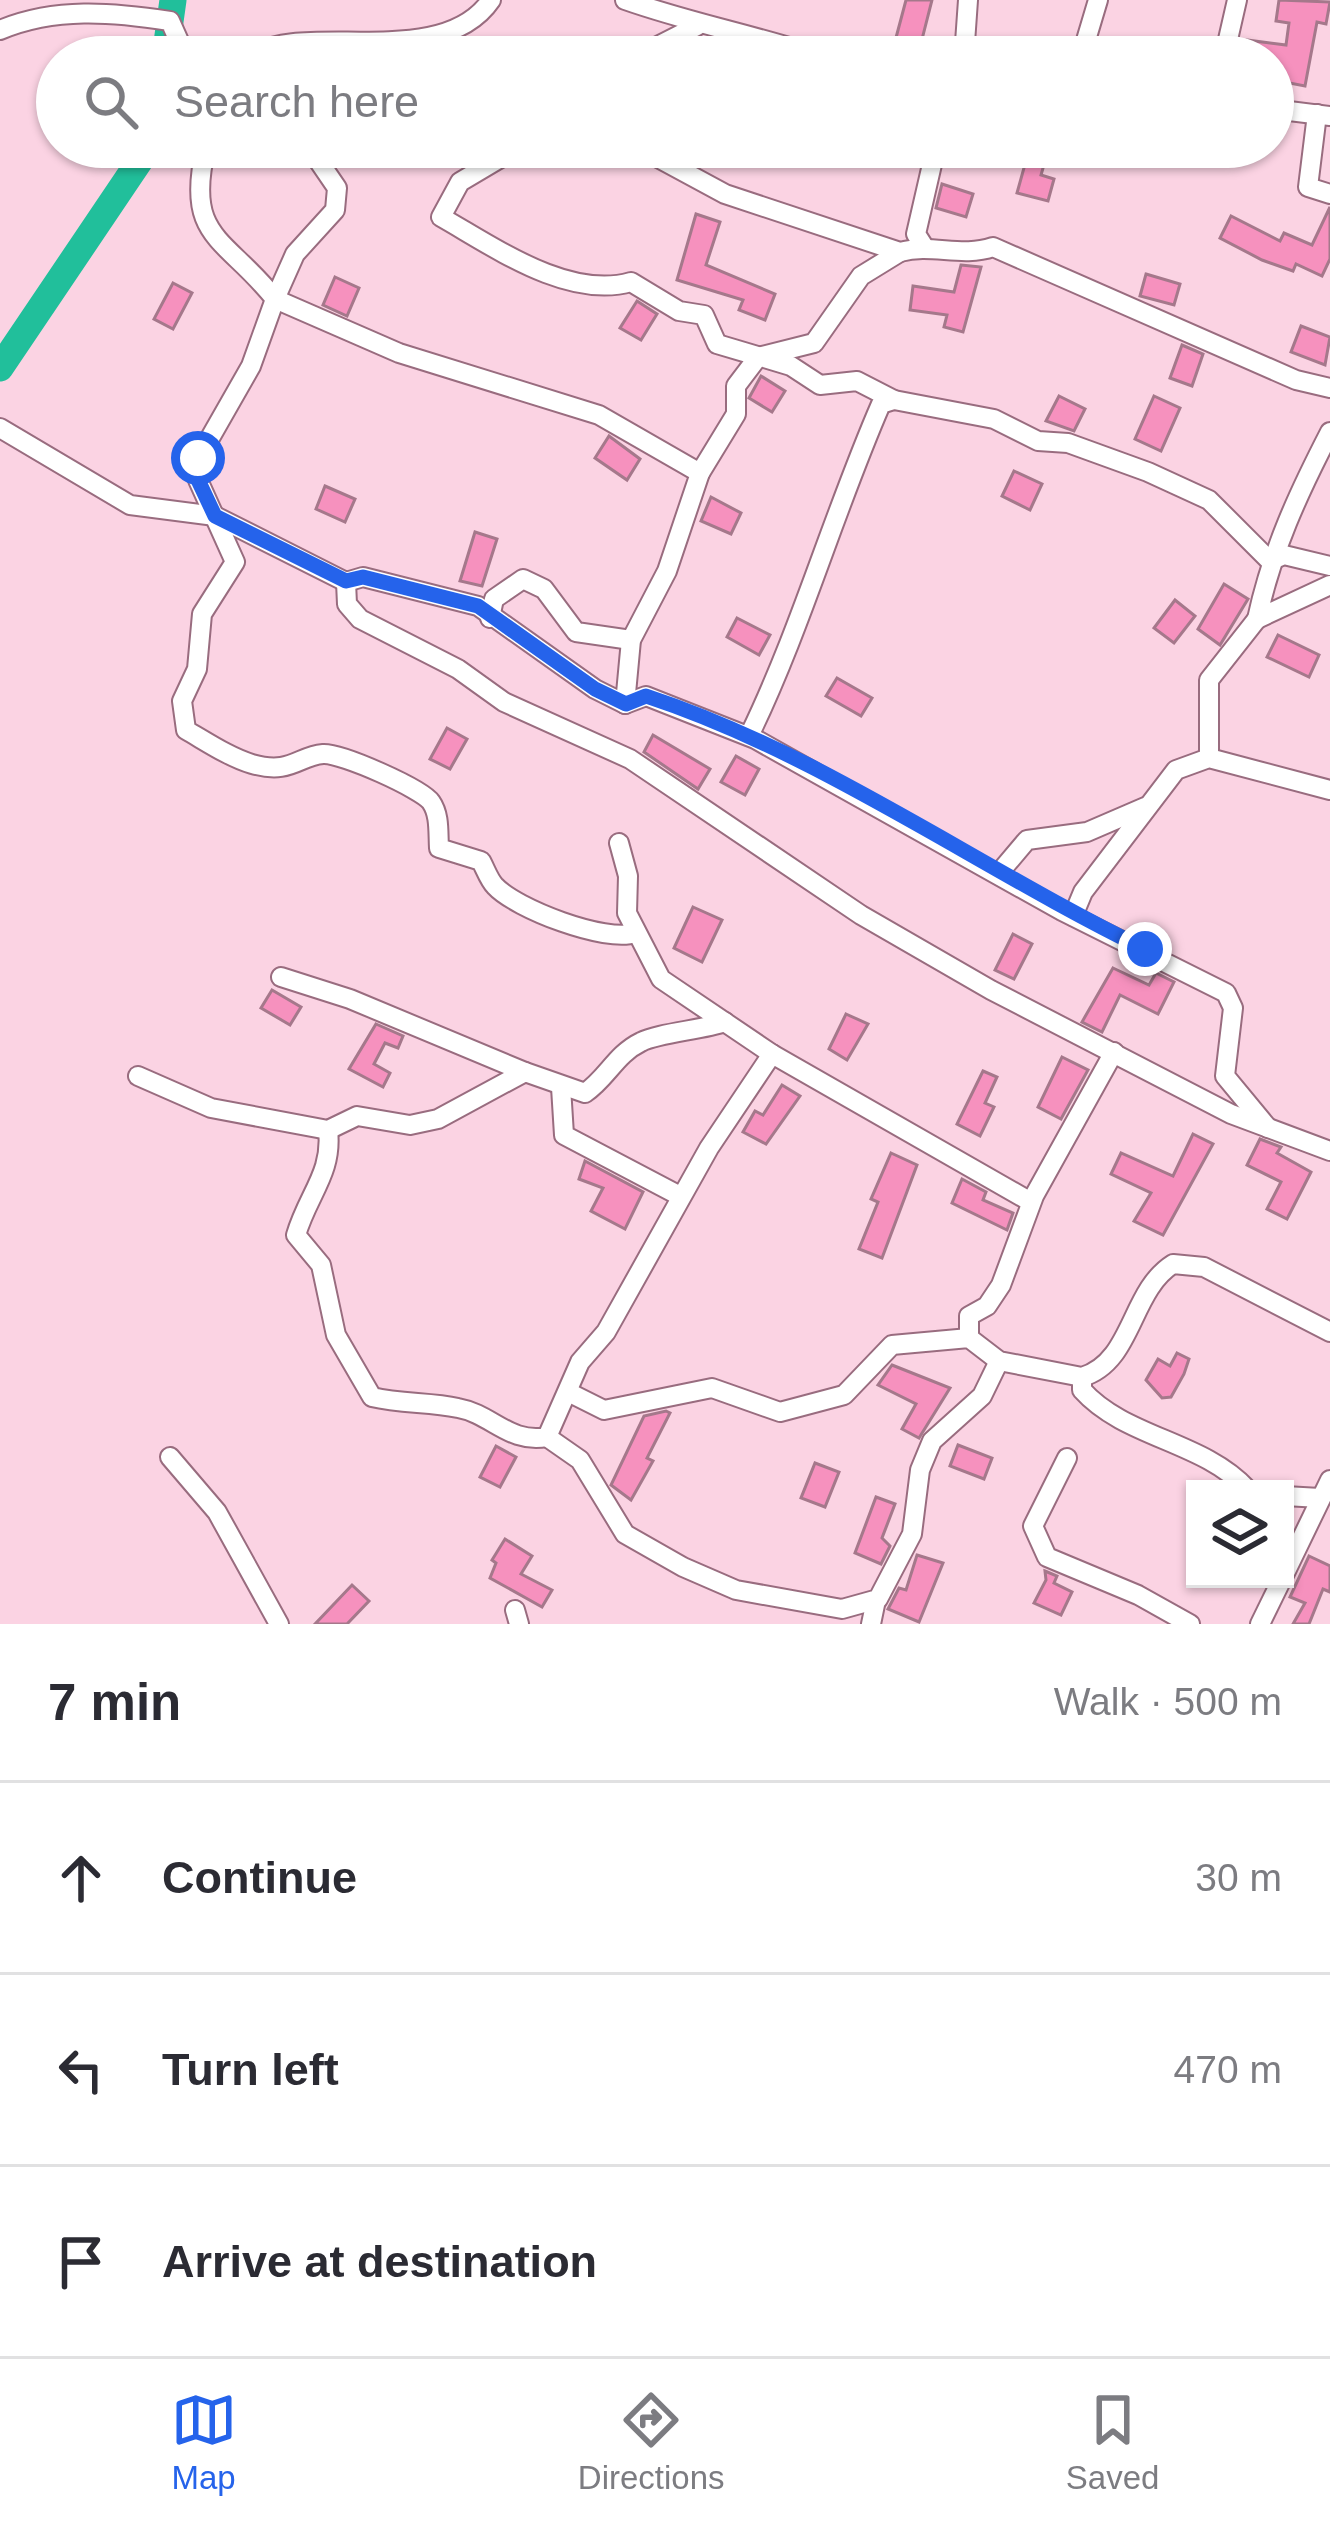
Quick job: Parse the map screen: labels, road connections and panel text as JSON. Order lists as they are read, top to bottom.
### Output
{
  "page": {
    "search": "Search here",
    "heading": ["7 min", "Walk · 500 m"],
    "list": [
      ["Continue", "30 m"],
      ["Turn left", "470 m"],
      "Arrive at destination"
    ],
    "nav": ["Map", "Directions", "Saved"]
  }
}
